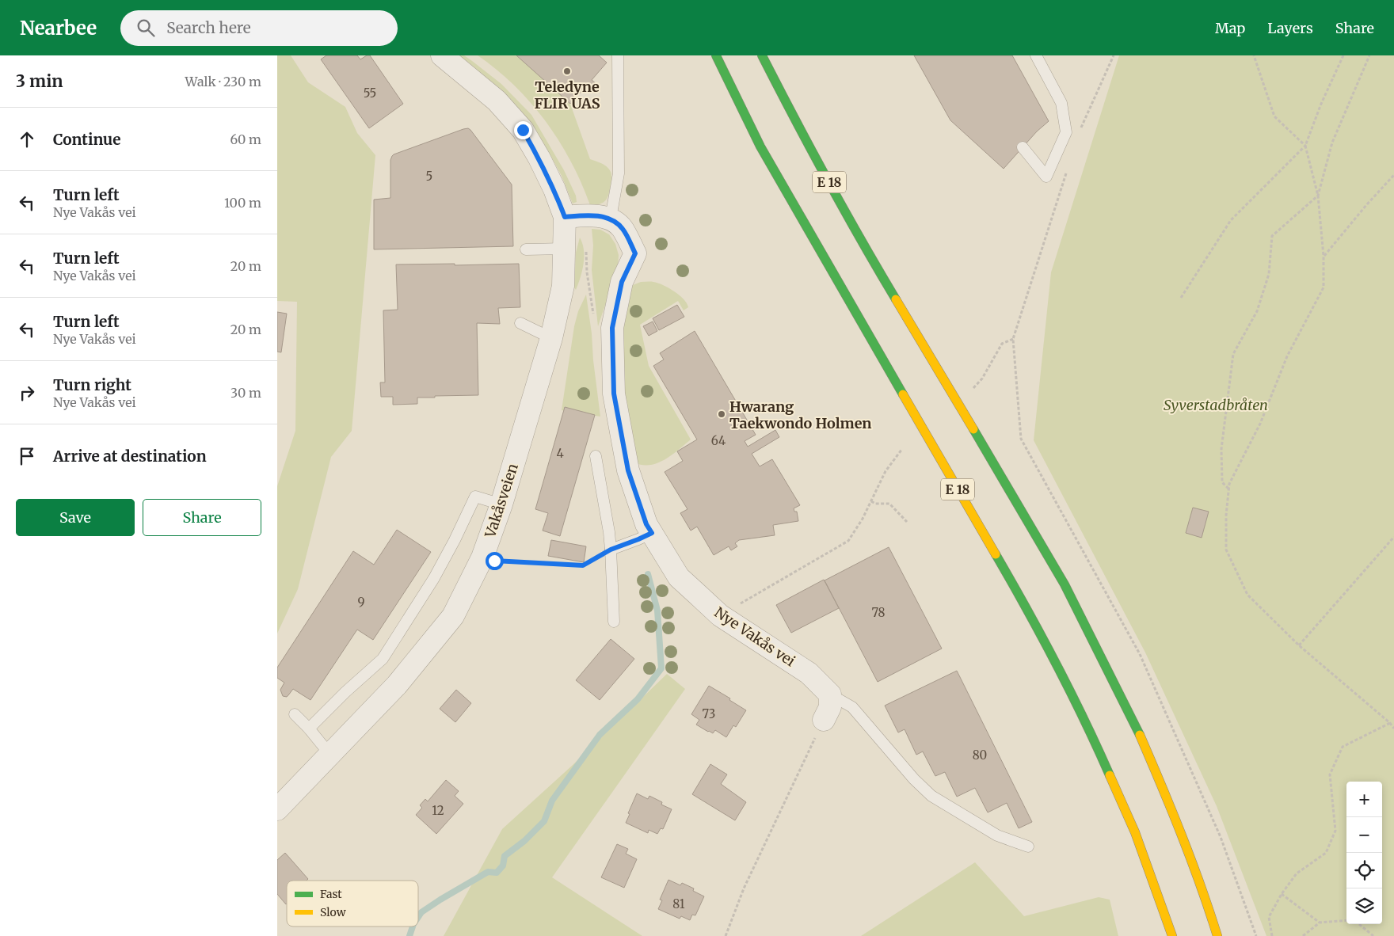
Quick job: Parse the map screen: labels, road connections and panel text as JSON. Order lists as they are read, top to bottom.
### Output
{
  "streets": {
    "highway": ["E 18"],
    "street": ["Vakåsveien", "Nye Vakås vei"]
  },
  "parks": ["Syverstadbråten"],
  "places": ["Teledyne FLIR UAS", "Hwarang Taekwondo Holmen"],
  "house_numbers": [
    "55",
    "5",
    "64",
    "4",
    "9",
    "78",
    "73",
    "80",
    "12",
    "81"
  ],
  "legend": ["Fast", "Slow"],
  "page": {
    "header": "Nearbee",
    "search": "Search here",
    "nav": ["Map", "Layers", "Share"],
    "heading": ["3 min", "Walk · 230 m"],
    "list": [
      ["Continue", "60 m"],
      ["Turn left", "Nye Vakås vei", "100 m"],
      ["Turn left", "Nye Vakås vei", "20 m"],
      ["Turn left", "Nye Vakås vei", "20 m"],
      ["Turn right", "Nye Vakås vei", "30 m"],
      "Arrive at destination"
    ],
    "buttons": ["Save", "Share"],
    "map_buttons": ["+", "−"]
  }
}
